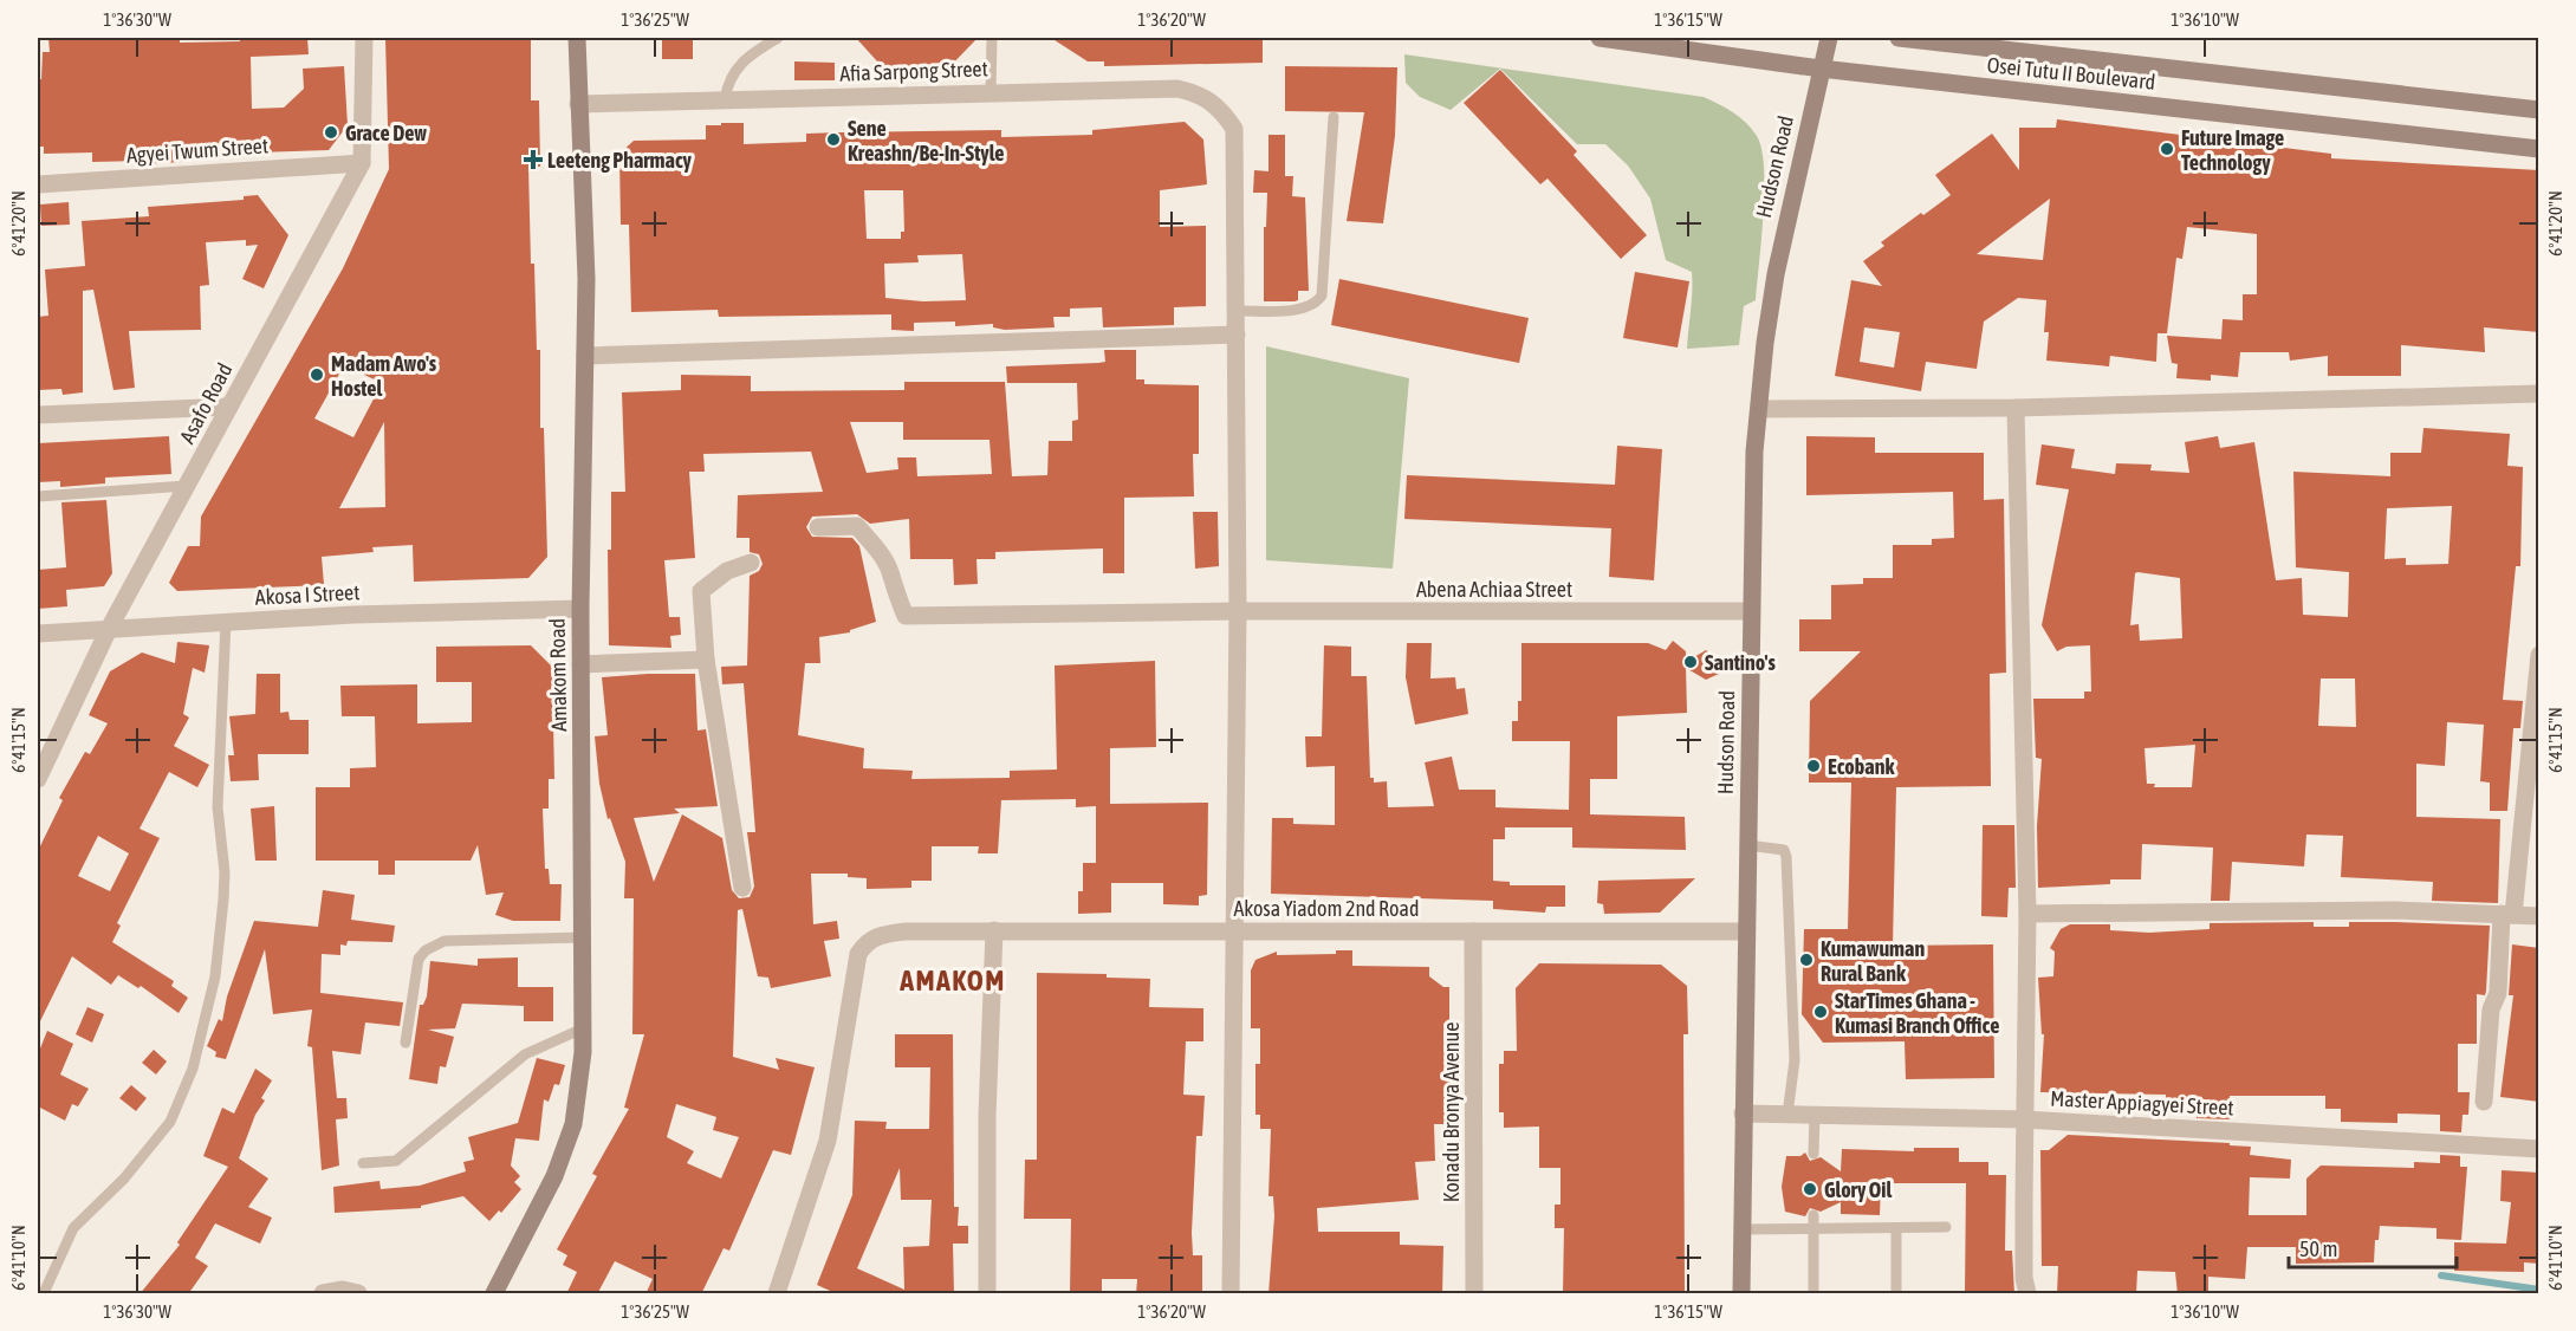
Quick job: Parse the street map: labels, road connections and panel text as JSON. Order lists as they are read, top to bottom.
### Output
{
  "streets": {
    "street": [
      "Afia Sarpong Street",
      "Osei Tutu II Boulevard",
      "Agyei Twum Street",
      "Hudson Road",
      "Asafo Road",
      "Abena Achiaa Street",
      "Akosa I Street",
      "Amakom Road",
      "Akosa Yiadom 2nd Road",
      "Master Appiagyei Street",
      "Konadu Bronya Avenue"
    ]
  },
  "crossings": [
    ["Afia Sarpong Street", "Amakom Road"],
    ["Osei Tutu II Boulevard", "Hudson Road"],
    ["Agyei Twum Street", "Asafo Road"],
    ["Hudson Road", "Abena Achiaa Street"],
    ["Hudson Road", "Akosa Yiadom 2nd Road"],
    ["Hudson Road", "Master Appiagyei Street"],
    ["Asafo Road", "Akosa I Street"],
    ["Akosa I Street", "Amakom Road"],
    ["Akosa Yiadom 2nd Road", "Konadu Bronya Avenue"]
  ],
  "districts": ["AMAKOM"],
  "places": {
    "other": [
      "Grace Dew",
      "Sene Kreashn/Be-In-Style",
      "Future Image Technology",
      "Madam Awo's Hostel",
      "Santino's",
      "Ecobank",
      "Kumawuman Rural Bank",
      "StarTimes Ghana - Kumasi Branch Office",
      "Glory Oil"
    ],
    "health": ["Leeteng Pharmacy"]
  },
  "scale_bar": "50 m",
  "coordinates": [
    "1°36'30\"W",
    "1°36'25\"W",
    "1°36'20\"W",
    "1°36'15\"W",
    "1°36'10\"W",
    "6°41'20\"N",
    "6°41'15\"N",
    "6°41'10\"N"
  ]
}
